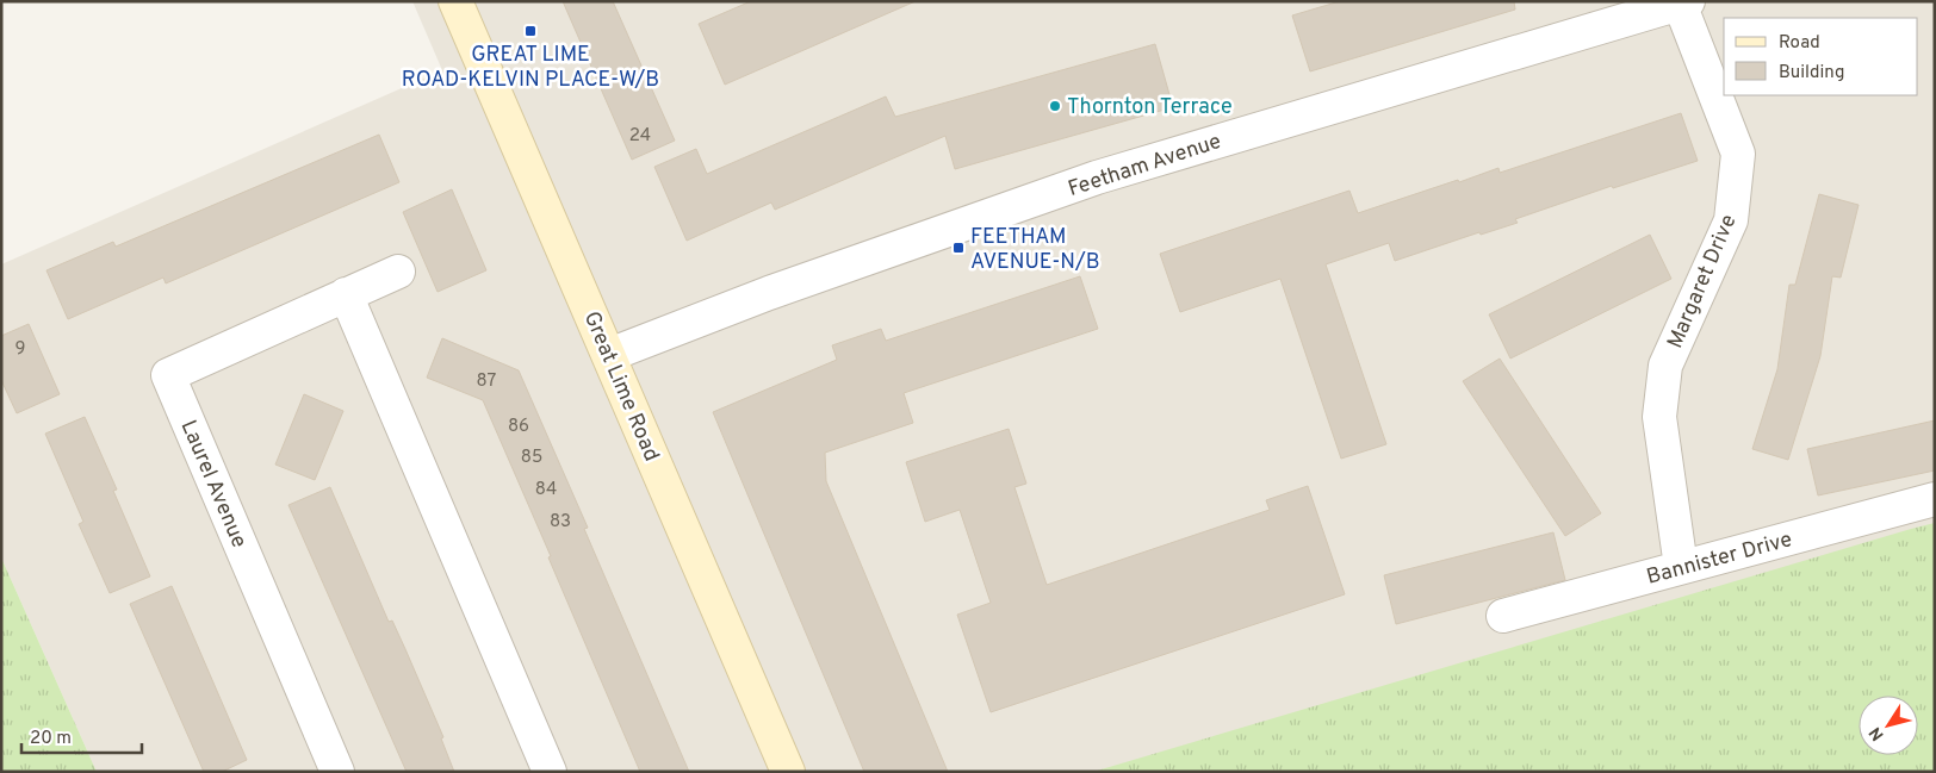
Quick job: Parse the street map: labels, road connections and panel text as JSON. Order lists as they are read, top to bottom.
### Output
{
  "streets": {
    "main road": ["Great Lime Road"],
    "street": [
      "Feetham Avenue",
      "Margaret Drive",
      "Laurel Avenue",
      "Bannister Drive"
    ]
  },
  "crossings": [
    ["Feetham Avenue", "Margaret Drive"],
    ["Feetham Avenue", "Great Lime Road"],
    ["Margaret Drive", "Bannister Drive"]
  ],
  "places": {
    "transit": ["GREAT LIME ROAD-KELVIN PLACE-W/B", "FEETHAM AVENUE-N/B"],
    "other": ["Thornton Terrace"]
  },
  "house_numbers": [
    "24",
    "9",
    "87",
    "86",
    "85",
    "84",
    "83"
  ],
  "legend": ["Road", "Building"],
  "scale_bar": "20 m",
  "north": "bottom left"
}
